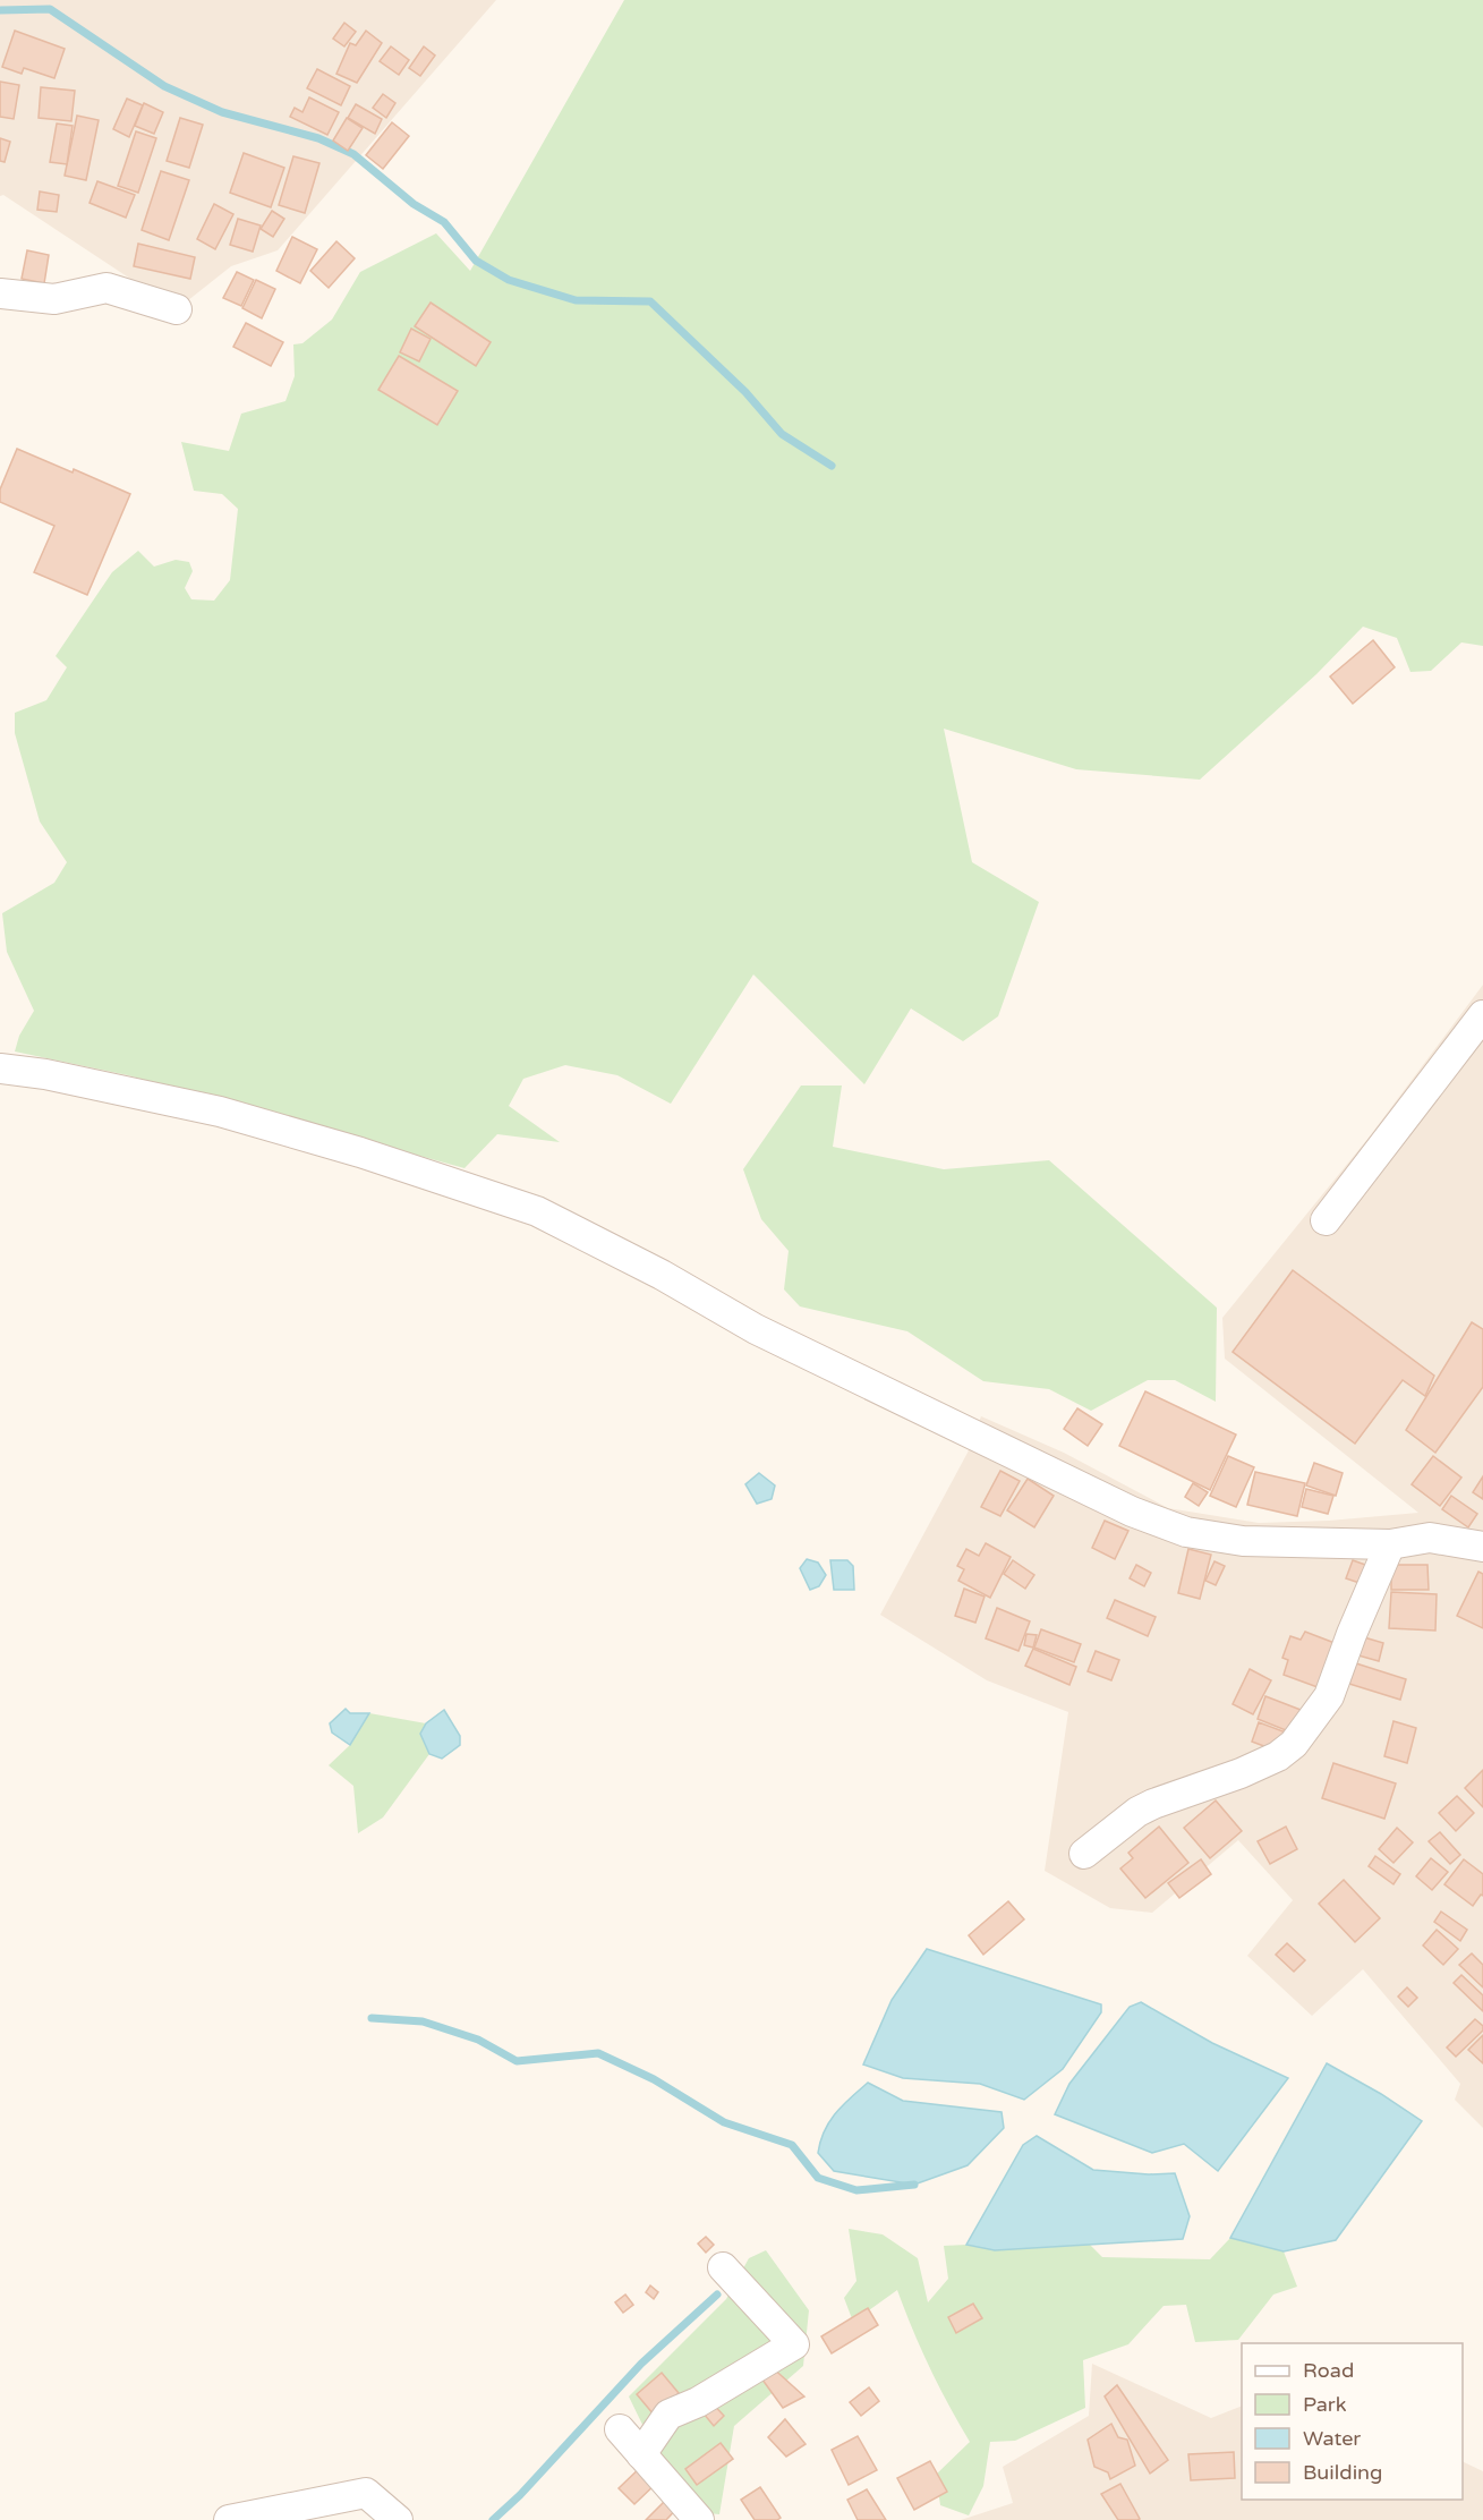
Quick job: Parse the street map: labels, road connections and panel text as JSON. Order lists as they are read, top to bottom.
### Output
{
  "legend": [
    "Road",
    "Park",
    "Water",
    "Building"
  ]
}
